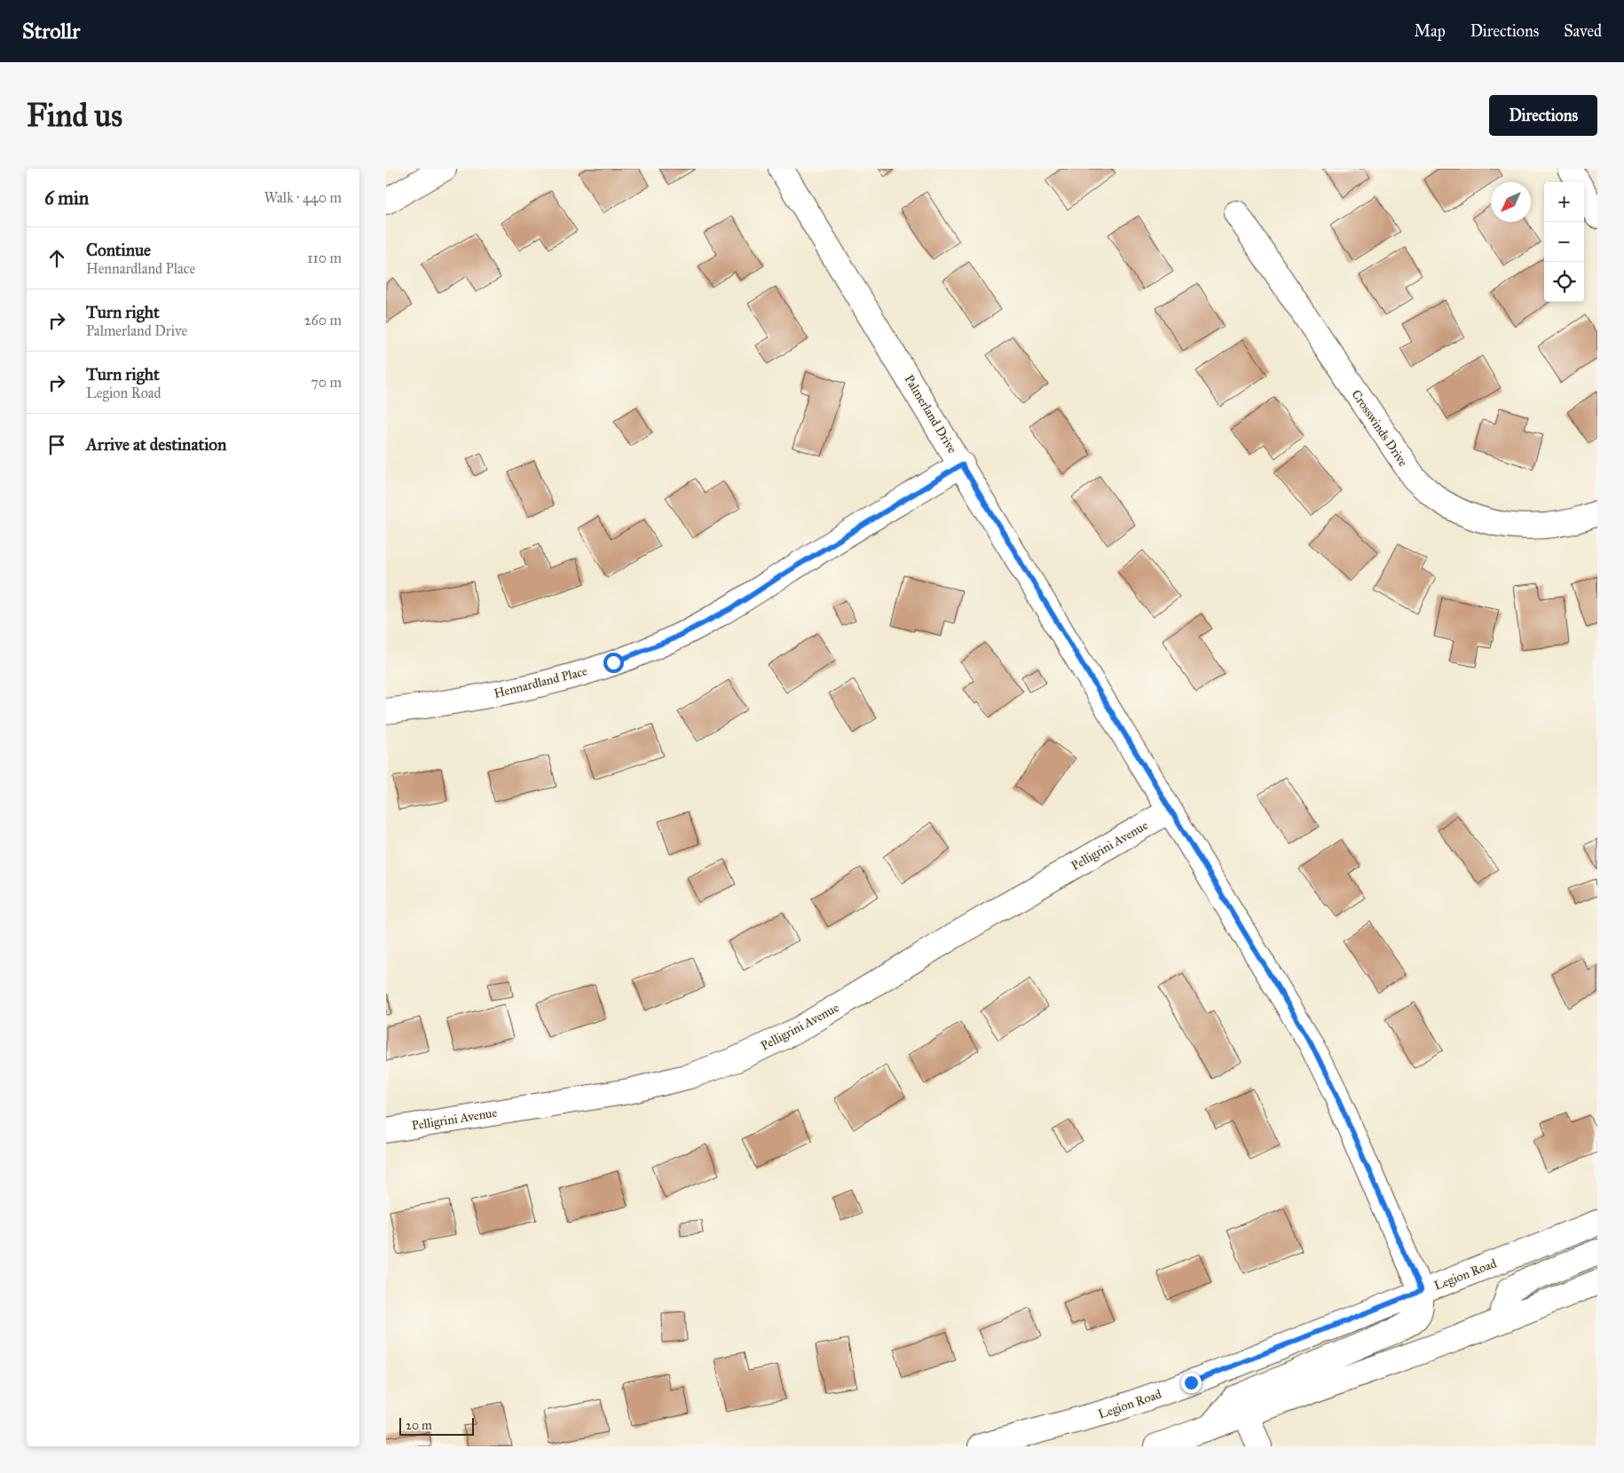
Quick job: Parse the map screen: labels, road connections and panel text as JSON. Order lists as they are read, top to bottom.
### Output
{
  "streets": {
    "street": [
      "Palmerland Drive",
      "Crosswinds Drive",
      "Hennardland Place",
      "Pelligrini Avenue",
      "Legion Road"
    ]
  },
  "crossings": [
    ["Palmerland Drive", "Hennardland Place"],
    ["Palmerland Drive", "Pelligrini Avenue"],
    ["Palmerland Drive", "Legion Road"]
  ],
  "scale_bar": "20 m",
  "north": "bottom left",
  "page": {
    "header": "Strollr",
    "nav": ["Map", "Directions", "Saved"],
    "buttons": "Directions",
    "title": "Find us",
    "heading": ["6 min", "Walk · 440 m"],
    "map_buttons": ["+", "−"],
    "list": [
      ["Continue", "Hennardland Place", "110 m"],
      ["Turn right", "Palmerland Drive", "260 m"],
      ["Turn right", "Legion Road", "70 m"],
      "Arrive at destination"
    ],
    "scale": "20 m"
  }
}
